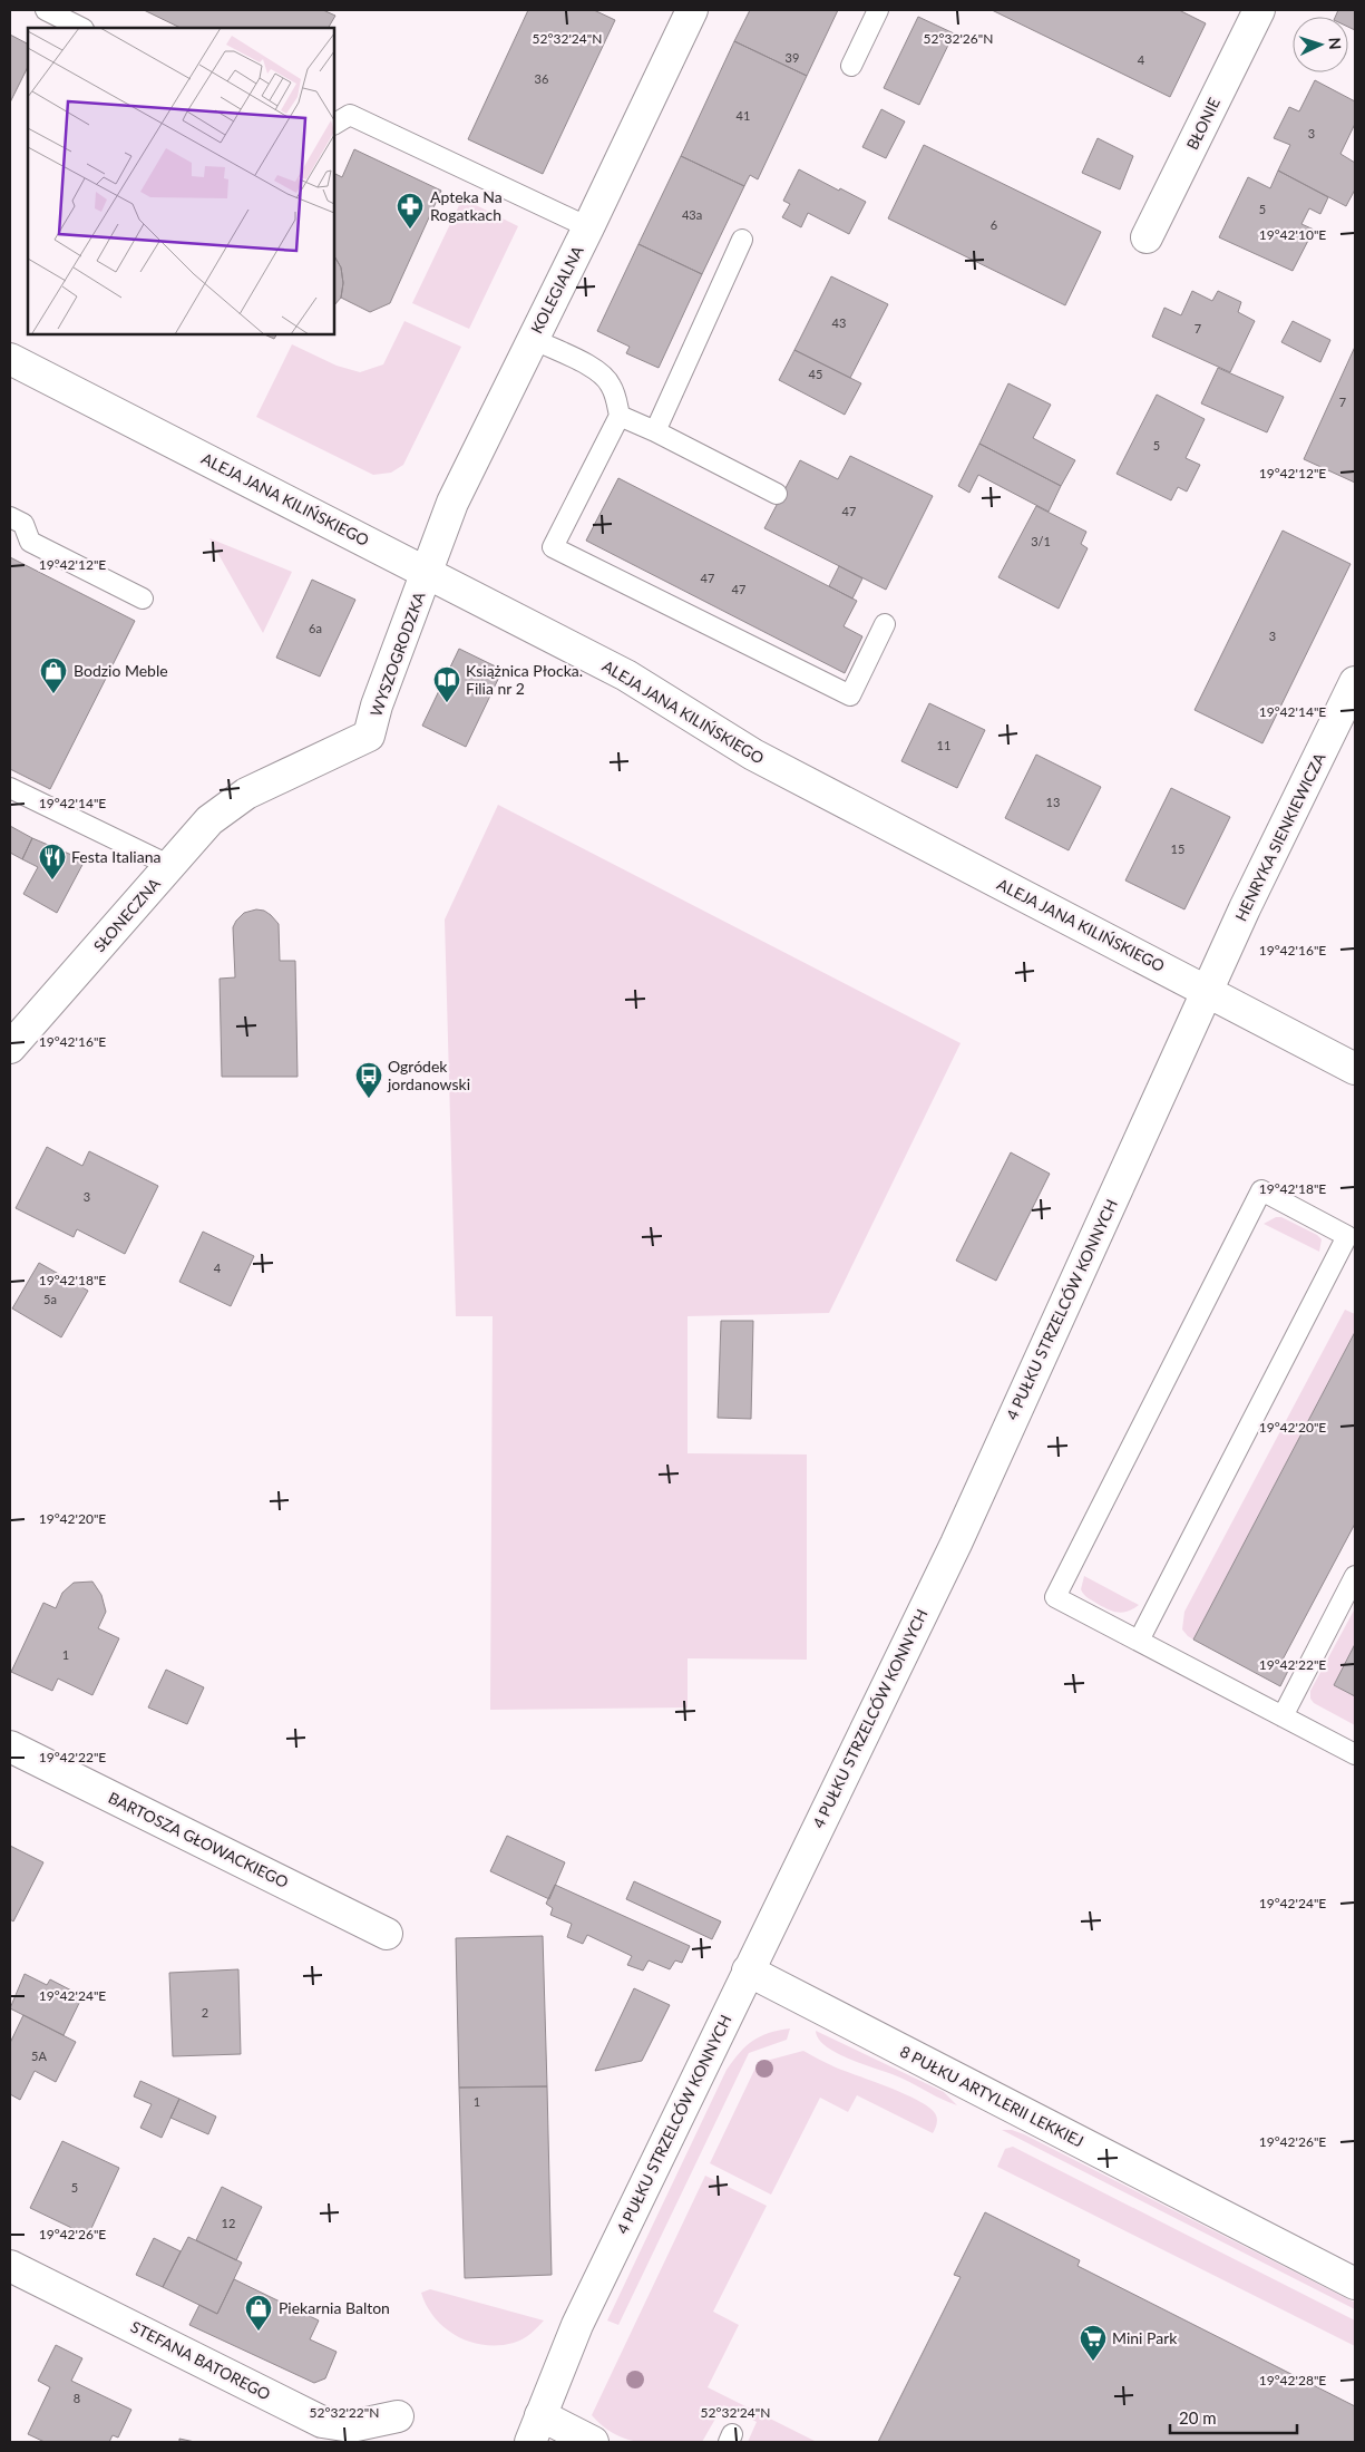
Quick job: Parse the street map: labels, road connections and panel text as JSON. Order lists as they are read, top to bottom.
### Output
{
  "streets": {
    "street": [
      "BŁONIE",
      "KOLEGIALNA",
      "ALEJA JANA KILIŃSKIEGO",
      "WYSZOGRODZKA",
      "HENRYKA SIENKIEWICZA",
      "SŁONECZNA",
      "4 PUŁKU STRZELCÓW KONNYCH",
      "BARTOSZA GŁOWACKIEGO",
      "8 PUŁKU ARTYLERII LEKKIEJ",
      "STEFANA BATOREGO"
    ]
  },
  "crossings": [
    ["KOLEGIALNA", "ALEJA JANA KILIŃSKIEGO"],
    ["KOLEGIALNA", "WYSZOGRODZKA"],
    ["ALEJA JANA KILIŃSKIEGO", "WYSZOGRODZKA"],
    ["ALEJA JANA KILIŃSKIEGO", "HENRYKA SIENKIEWICZA"],
    ["ALEJA JANA KILIŃSKIEGO", "4 PUŁKU STRZELCÓW KONNYCH"],
    ["WYSZOGRODZKA", "SŁONECZNA"],
    ["HENRYKA SIENKIEWICZA", "4 PUŁKU STRZELCÓW KONNYCH"],
    ["4 PUŁKU STRZELCÓW KONNYCH", "8 PUŁKU ARTYLERII LEKKIEJ"]
  ],
  "places": {
    "pharmacy": ["Apteka Na Rogatkach"],
    "shop": ["Bodzio Meble", "Piekarnia Balton"],
    "library": ["Książnica Płocka. Filia nr 2"],
    "restaurant": ["Festa Italiana"],
    "bus stop": ["Ogródek jordanowski"],
    "supermarket": ["Mini Park"]
  },
  "house_numbers": [
    "39",
    "4",
    "36",
    "41",
    "3",
    "5",
    "43a",
    "6",
    "43",
    "7",
    "45",
    "7",
    "5",
    "47",
    "3/1",
    "47",
    "47",
    "6a",
    "3",
    "11",
    "13",
    "15",
    "3",
    "4",
    "5a",
    "1",
    "2",
    "5A",
    "1",
    "5",
    "12",
    "8"
  ],
  "scale_bar": "20 m",
  "north": "right",
  "coordinates": [
    "52°32'24\"N",
    "52°32'26\"N",
    "19°42'10\"E",
    "19°42'12\"E",
    "19°42'14\"E",
    "19°42'16\"E",
    "19°42'18\"E",
    "19°42'20\"E",
    "19°42'22\"E",
    "19°42'24\"E",
    "19°42'26\"E",
    "19°42'28\"E",
    "52°32'22\"N"
  ]
}
